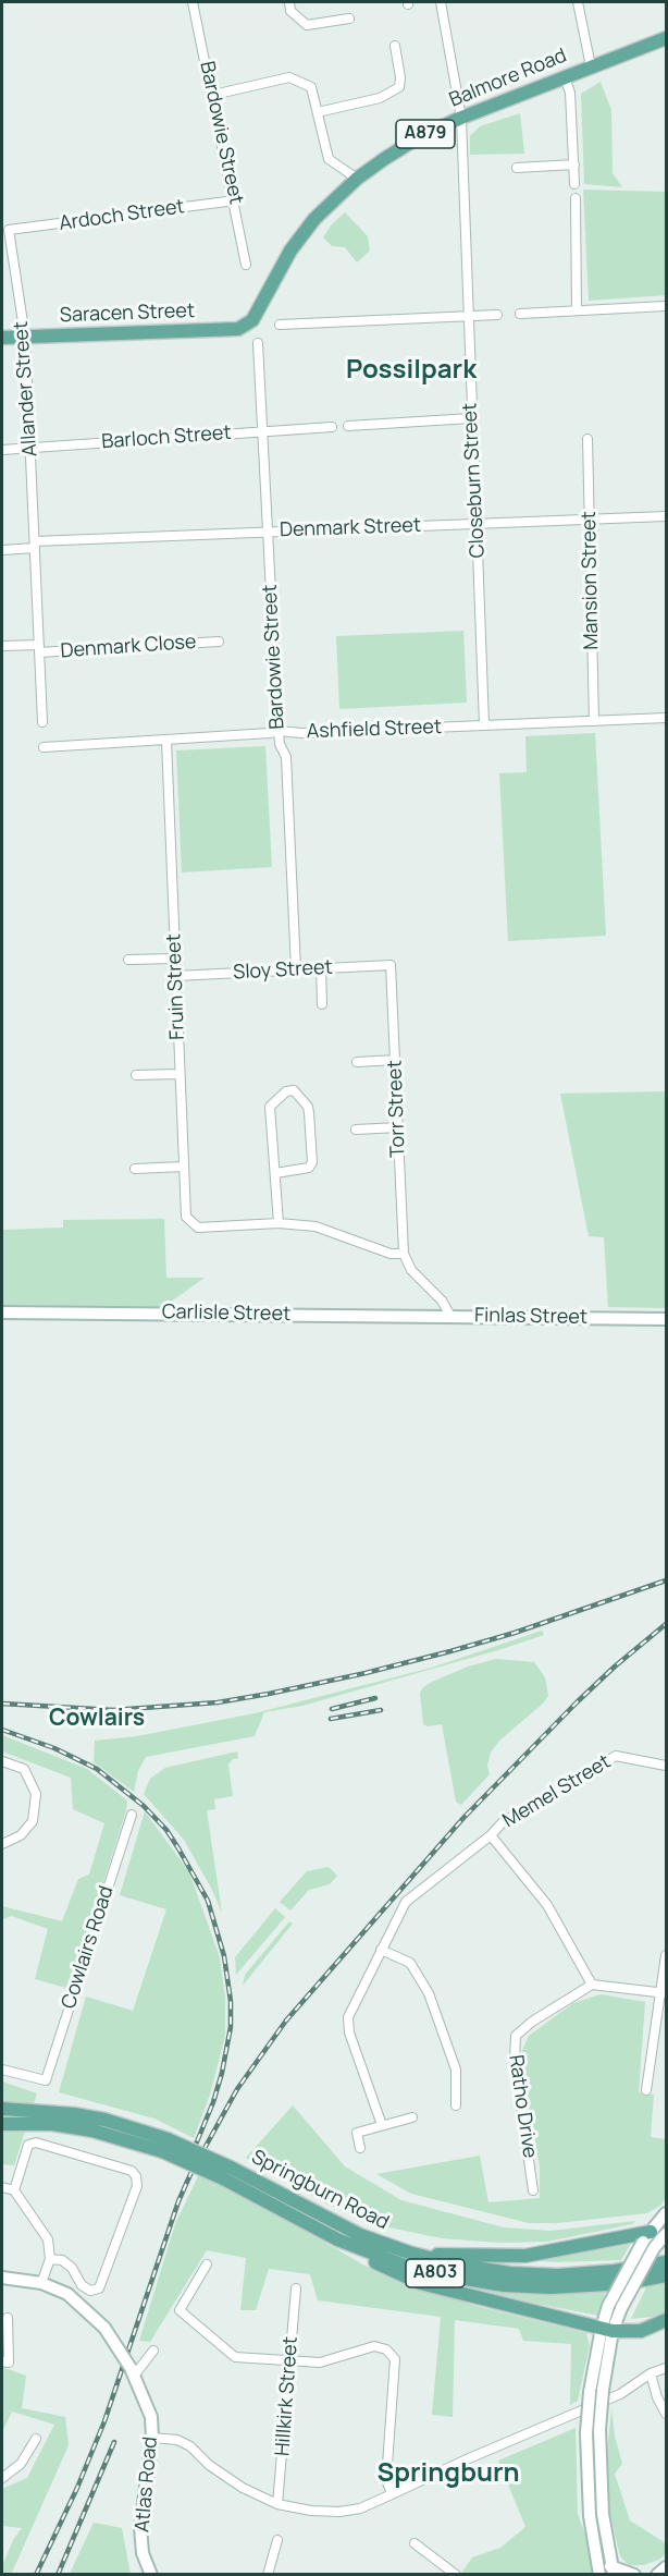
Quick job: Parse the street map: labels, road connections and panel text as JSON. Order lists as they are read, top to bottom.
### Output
{
  "streets": {
    "main road": [
      "Balmore Road",
      "A879",
      "Saracen Street",
      "Springburn Road",
      "A803"
    ],
    "street": [
      "Bardowie Street",
      "Ardoch Street",
      "Allander Street",
      "Barloch Street",
      "Closeburn Street",
      "Denmark Street",
      "Mansion Street",
      "Denmark Close",
      "Ashfield Street",
      "Sloy Street",
      "Fruin Street",
      "Torr Street",
      "Carlisle Street",
      "Finlas Street",
      "Memel Street",
      "Cowlairs Road",
      "Ratho Drive",
      "Hillkirk Street",
      "Atlas Road"
    ]
  },
  "crossings": [
    ["Balmore Road", "Saracen Street"],
    ["Balmore Road", "Closeburn Street"],
    ["Bardowie Street", "Ardoch Street"],
    ["Bardowie Street", "Barloch Street"],
    ["Bardowie Street", "Denmark Street"],
    ["Bardowie Street", "Ashfield Street"],
    ["Bardowie Street", "Sloy Street"],
    ["Ardoch Street", "Allander Street"],
    ["Saracen Street", "Allander Street"],
    ["Allander Street", "Barloch Street"],
    ["Allander Street", "Denmark Street"],
    ["Allander Street", "Denmark Close"],
    ["Closeburn Street", "Denmark Street"],
    ["Closeburn Street", "Ashfield Street"],
    ["Denmark Street", "Mansion Street"],
    ["Mansion Street", "Ashfield Street"],
    ["Ashfield Street", "Fruin Street"],
    ["Sloy Street", "Fruin Street"],
    ["Sloy Street", "Torr Street"],
    ["Torr Street", "Finlas Street"],
    ["Carlisle Street", "Finlas Street"]
  ],
  "districts": ["Possilpark", "Cowlairs", "Springburn"]
}
